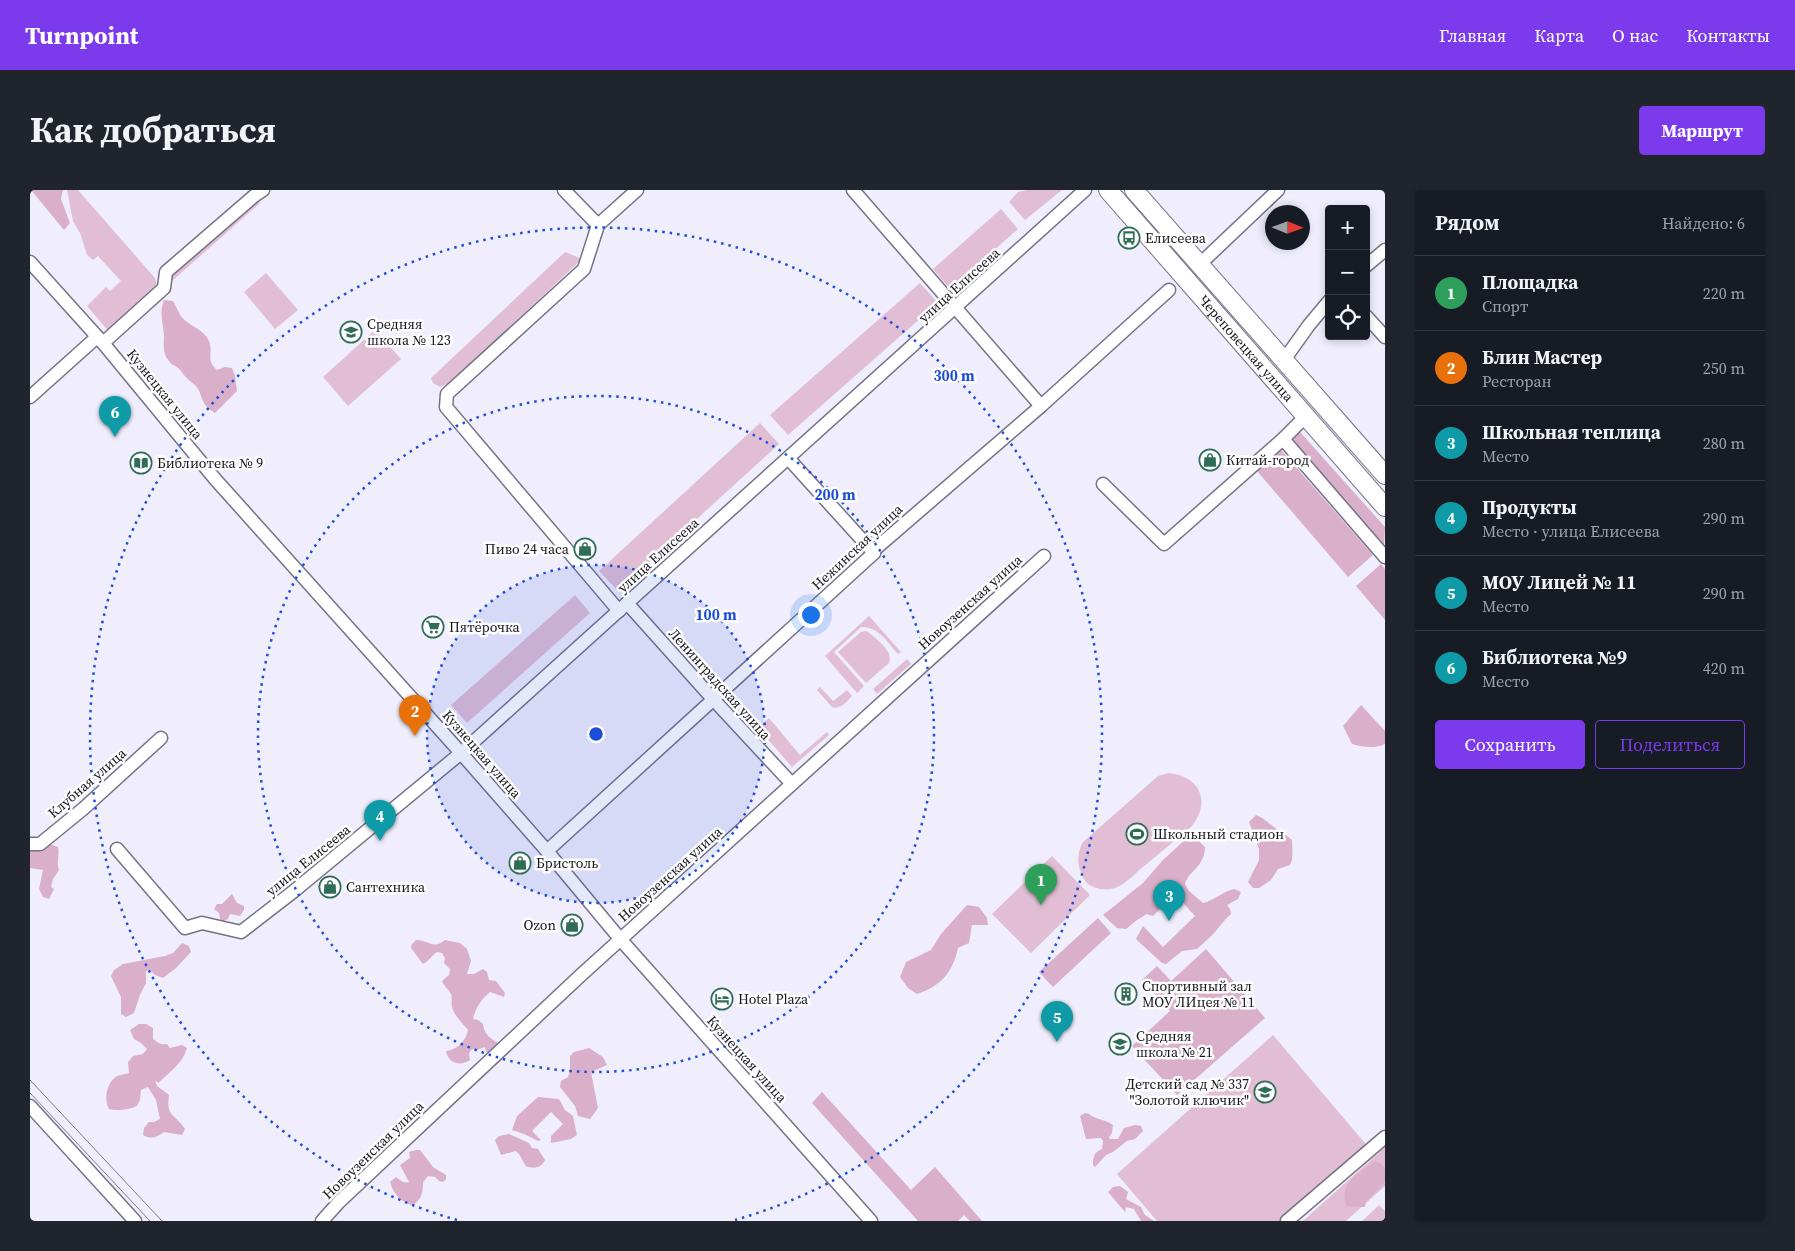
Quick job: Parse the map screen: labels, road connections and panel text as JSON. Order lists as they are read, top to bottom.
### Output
{
  "streets": {
    "highway": ["Череповецкая улица"],
    "street": [
      "улица Елисеева",
      "Кузнецкая улица",
      "Нежинская улица",
      "Новоузенская улица",
      "Ленинградская улица",
      "Клубная улица"
    ]
  },
  "crossings": [
    ["улица Елисеева", "Кузнецкая улица"],
    ["улица Елисеева", "Ленинградская улица"],
    ["Кузнецкая улица", "Нежинская улица"],
    ["Кузнецкая улица", "Новоузенская улица"],
    ["Нежинская улица", "Ленинградская улица"],
    ["Новоузенская улица", "Ленинградская улица"]
  ],
  "places": {
    "bus stop": ["Елисеева"],
    "school or university": ["Средняя школа № 123", "Средняя школа № 21", "Детский сад № 337 \"Золотой ключик\""],
    "shop": [
      "Китай-город",
      "Пиво 24 часа",
      "Бристоль",
      "Сантехника",
      "Ozon"
    ],
    "library": ["Библиотека № 9"],
    "supermarket": ["Пятёрочка"],
    "sports": ["Школьный стадион"],
    "building": ["Спортивный зал МОУ ЛИцея № 11"],
    "hotel": ["Hotel Plaza"]
  },
  "north": "right",
  "page": {
    "header": "Turnpoint",
    "nav": [
      "Главная",
      "Карта",
      "О нас",
      "Контакты"
    ],
    "title": "Как добраться",
    "buttons": [
      "Маршрут",
      ["Сохранить", "Поделиться"]
    ],
    "heading": ["Рядом", "Найдено: 6"],
    "map_buttons": ["+", "−"],
    "list": [
      {
        "mark": "1",
        "name": "Площадка",
        "note": "Спорт",
        "value": "220 m"
      },
      {
        "mark": "2",
        "name": "Блин Мастер",
        "note": "Ресторан",
        "value": "250 m"
      },
      {
        "mark": "3",
        "name": "Школьная теплица",
        "note": "Место",
        "value": "280 m"
      },
      {
        "mark": "4",
        "name": "Продукты",
        "note": "Место · улица Елисеева",
        "value": "290 m"
      },
      {
        "mark": "5",
        "name": "МОУ Лицей № 11",
        "note": "Место",
        "value": "290 m"
      },
      {
        "mark": "6",
        "name": "Библиотека №9",
        "note": "Место",
        "value": "420 m"
      }
    ],
    "pins": [
      "6",
      "2",
      "4",
      "1",
      "3",
      "5"
    ]
  },
  "rings": ["300 m", "200 m", "100 m"]
}
